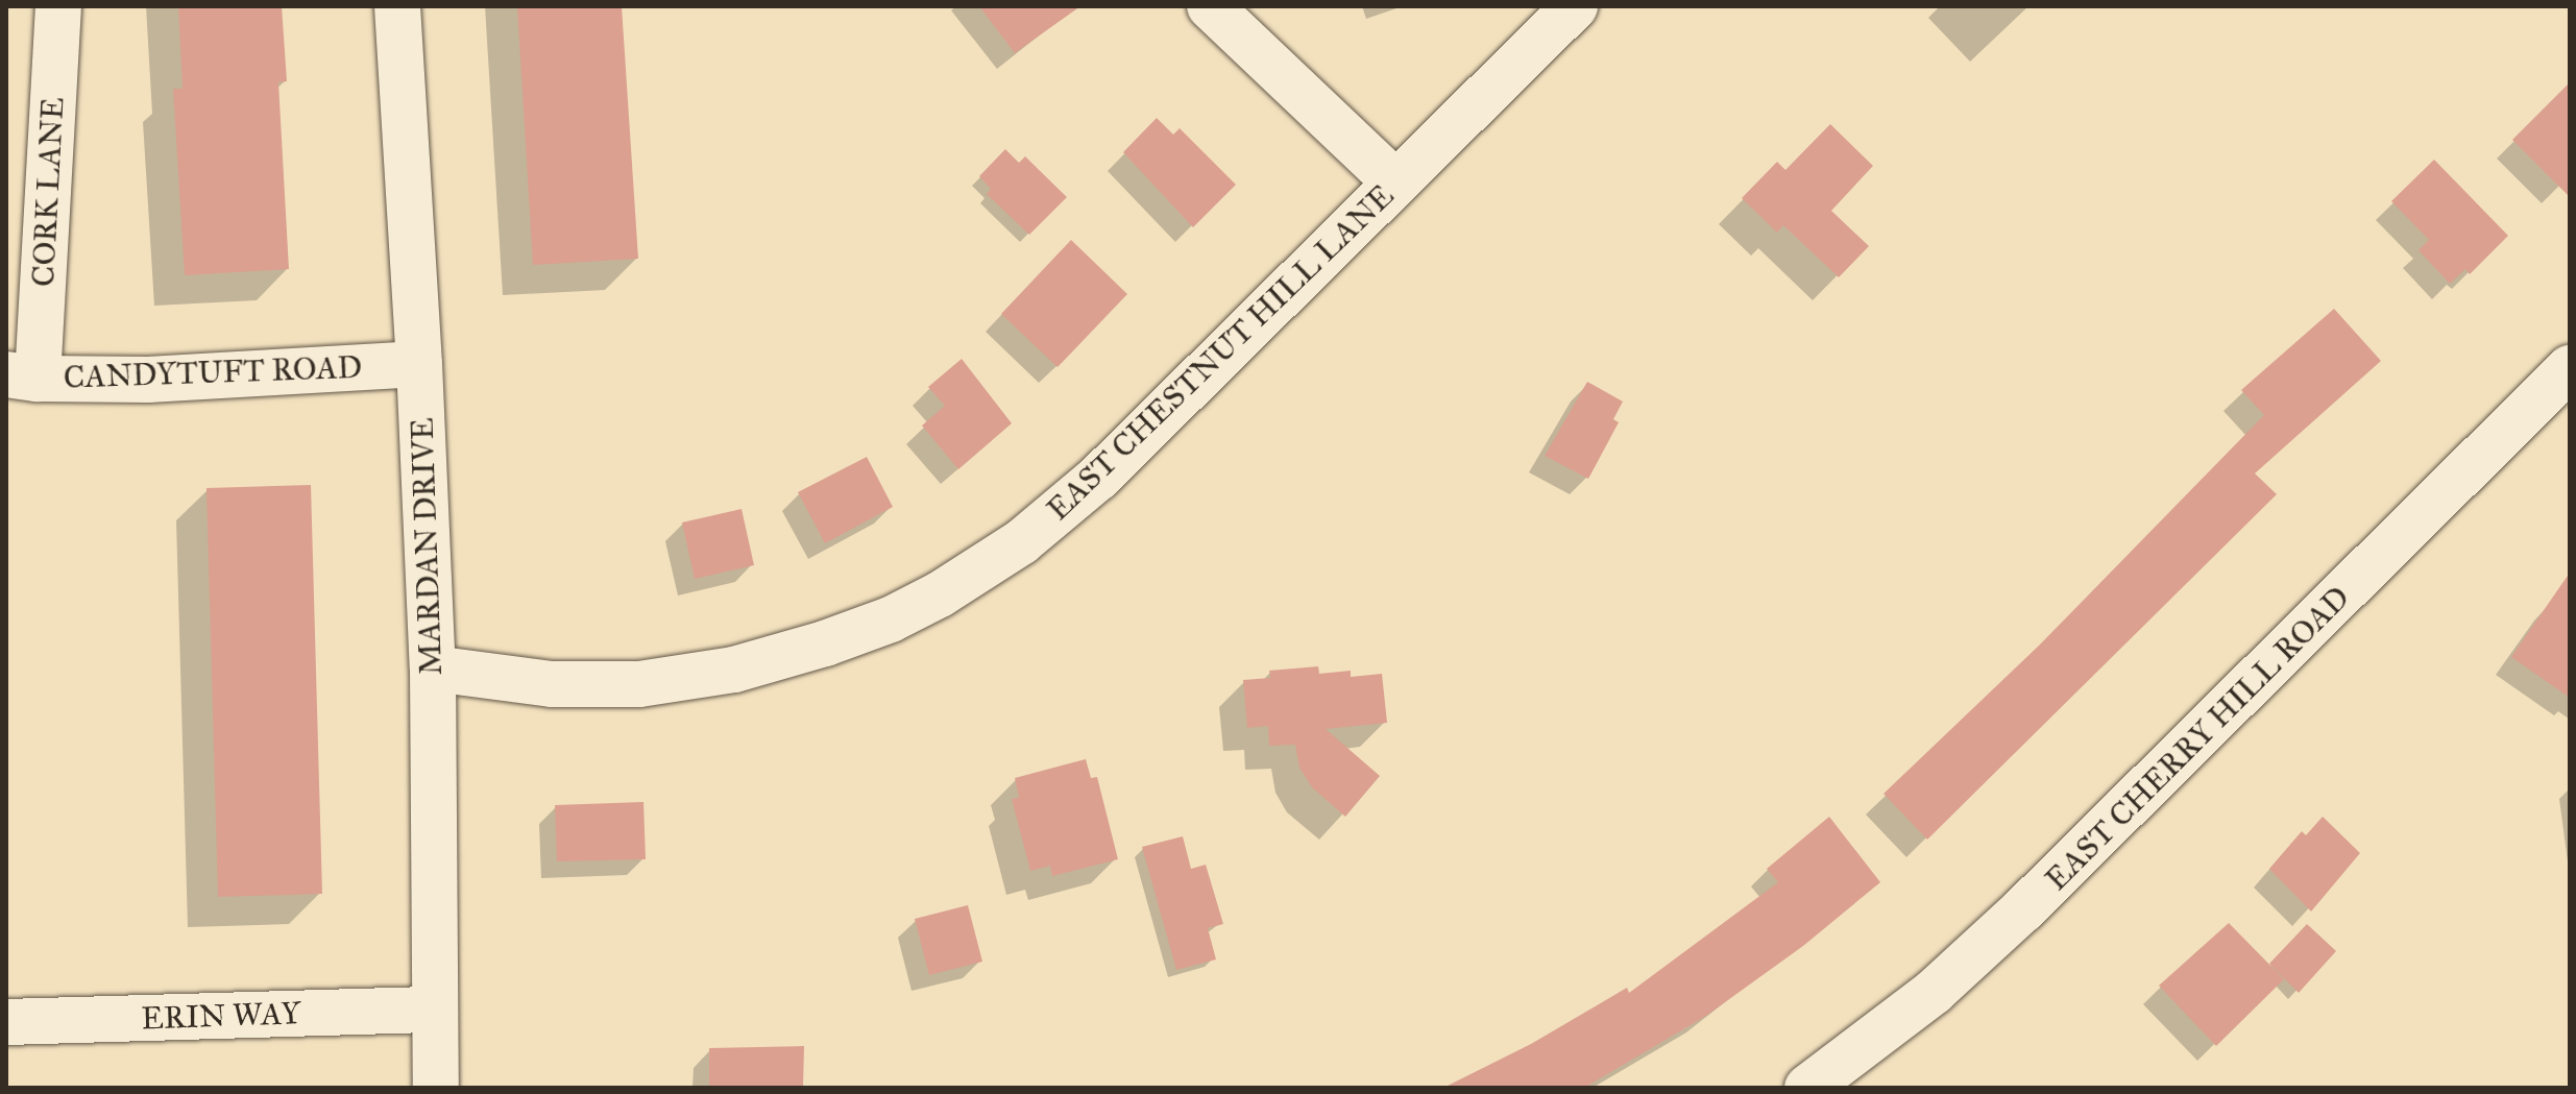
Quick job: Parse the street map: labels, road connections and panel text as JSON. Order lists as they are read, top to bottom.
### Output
{
  "streets": {
    "street": [
      "CORK LANE",
      "EAST CHESTNUT HILL LANE",
      "CANDYTUFT ROAD",
      "MARDAN DRIVE",
      "EAST CHERRY HILL ROAD",
      "ERIN WAY"
    ]
  },
  "crossings": [
    ["CORK LANE", "CANDYTUFT ROAD"],
    ["EAST CHESTNUT HILL LANE", "MARDAN DRIVE"],
    ["CANDYTUFT ROAD", "MARDAN DRIVE"],
    ["MARDAN DRIVE", "ERIN WAY"]
  ]
}
